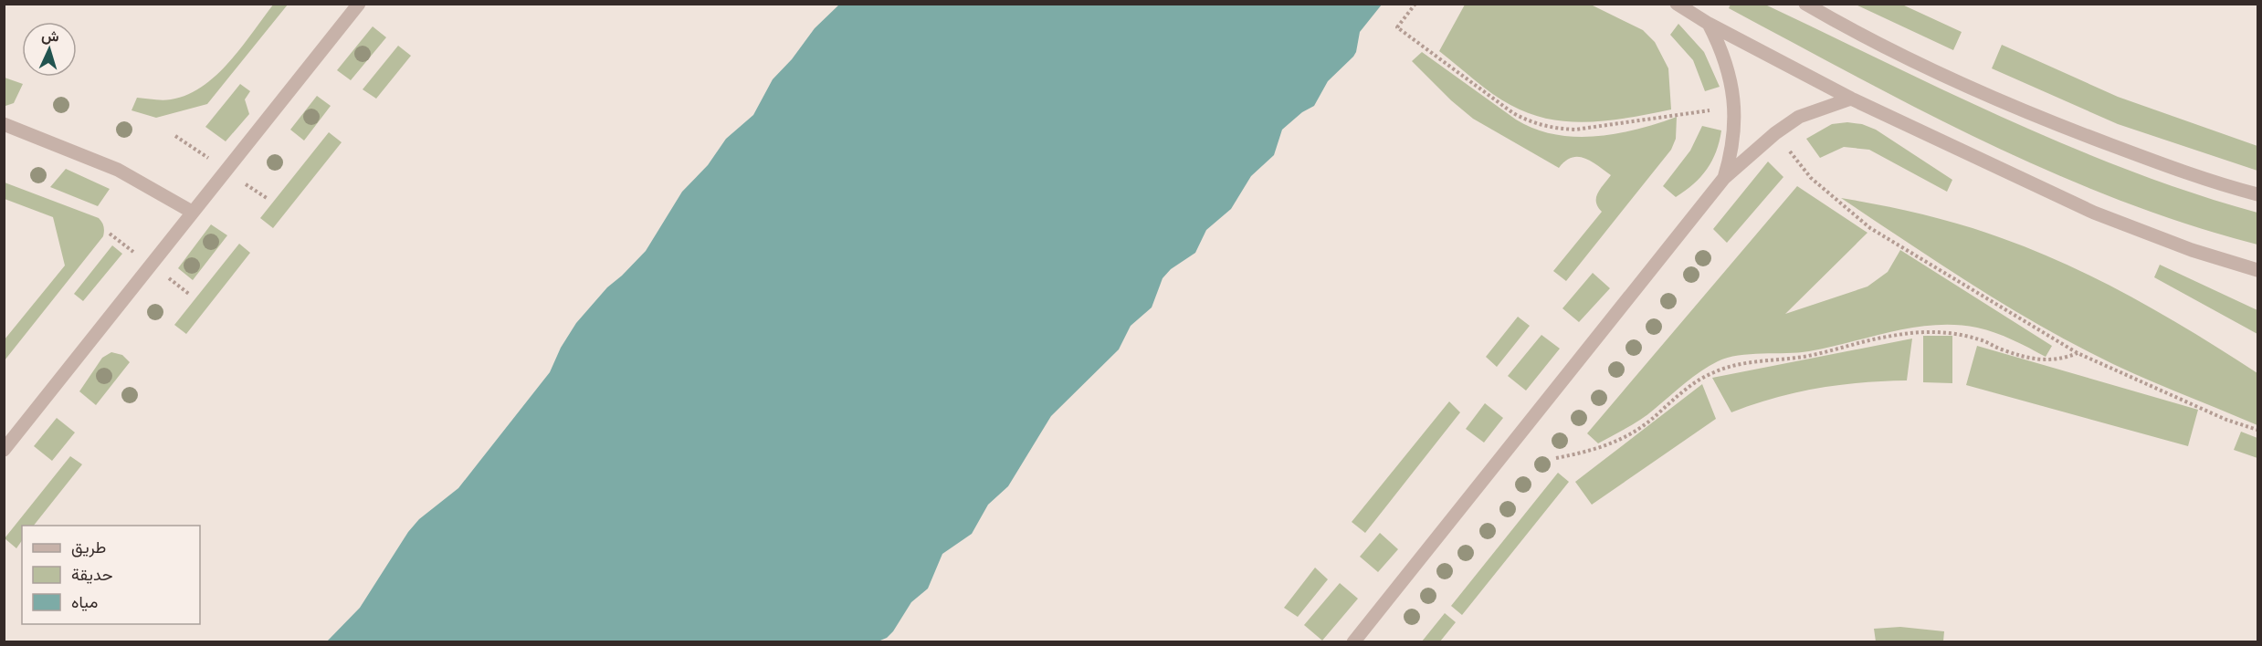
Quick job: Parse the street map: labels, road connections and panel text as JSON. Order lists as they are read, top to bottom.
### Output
{
  "legend": ["طريق", "حديقة", "مياه"],
  "north": "top"
}
